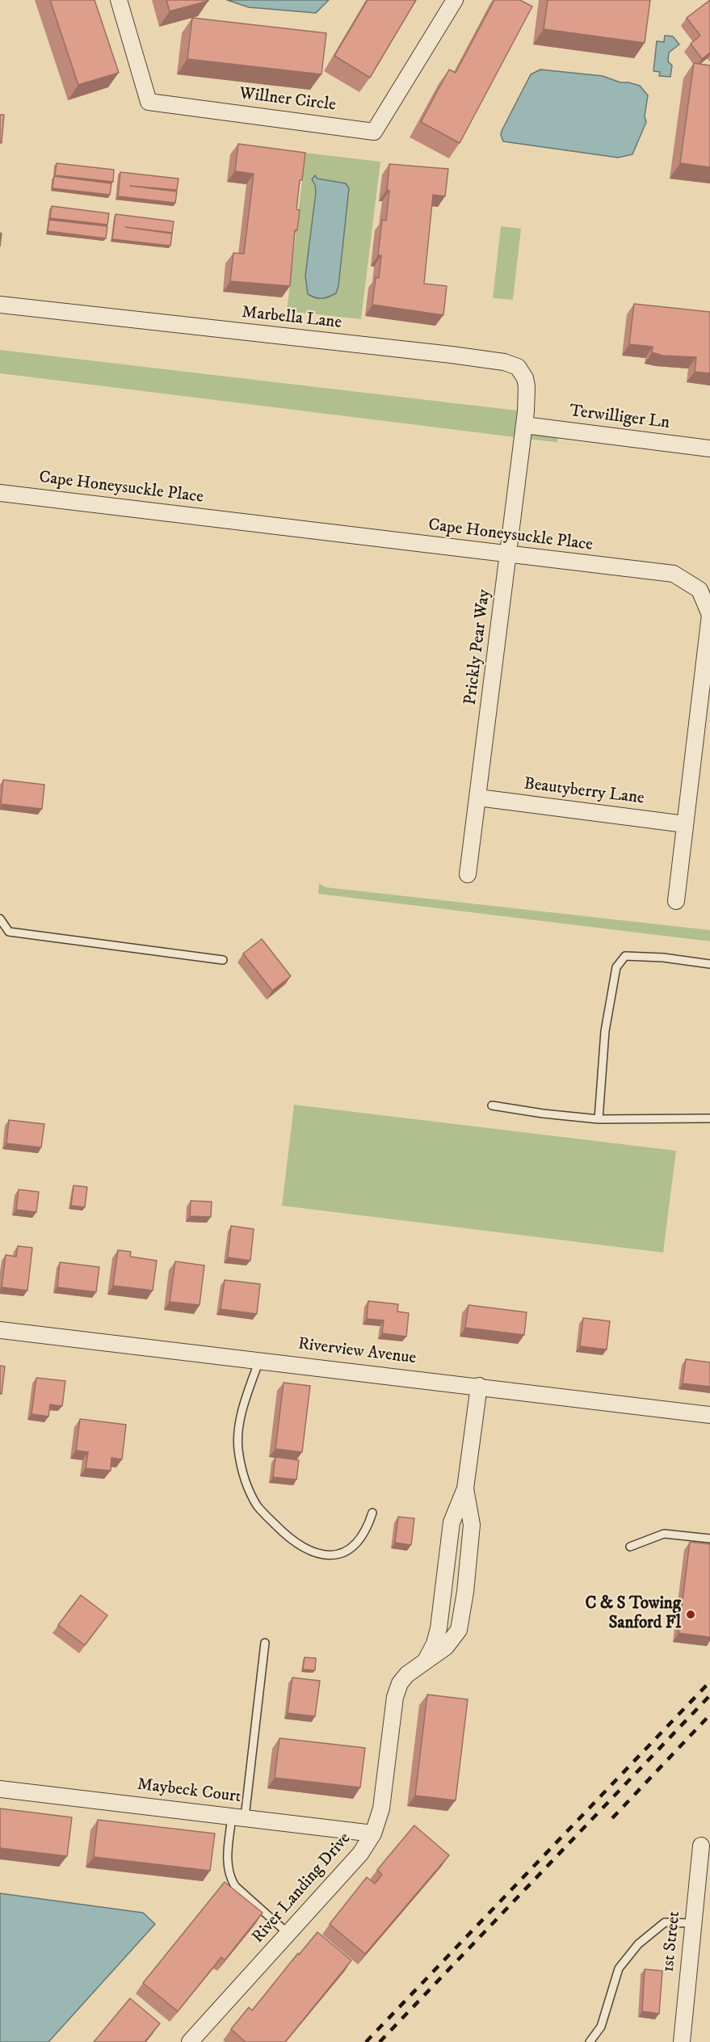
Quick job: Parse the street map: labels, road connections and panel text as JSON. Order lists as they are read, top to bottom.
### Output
{
  "streets": {
    "street": [
      "Willner Circle",
      "Marbella Lane",
      "Terwilliger Ln",
      "Cape Honeysuckle Place",
      "Prickly Pear Way",
      "Beautyberry Lane",
      "Riverview Avenue",
      "Maybeck Court",
      "River Landing Drive",
      "1st Street"
    ]
  },
  "crossings": [
    ["Marbella Lane", "Terwilliger Ln"],
    ["Marbella Lane", "Prickly Pear Way"],
    ["Terwilliger Ln", "Prickly Pear Way"],
    ["Cape Honeysuckle Place", "Prickly Pear Way"],
    ["Cape Honeysuckle Place", "Beautyberry Lane"],
    ["Prickly Pear Way", "Beautyberry Lane"],
    ["Riverview Avenue", "River Landing Drive"],
    ["Maybeck Court", "River Landing Drive"]
  ],
  "places": ["C & S Towing Sanford Fl"]
}
